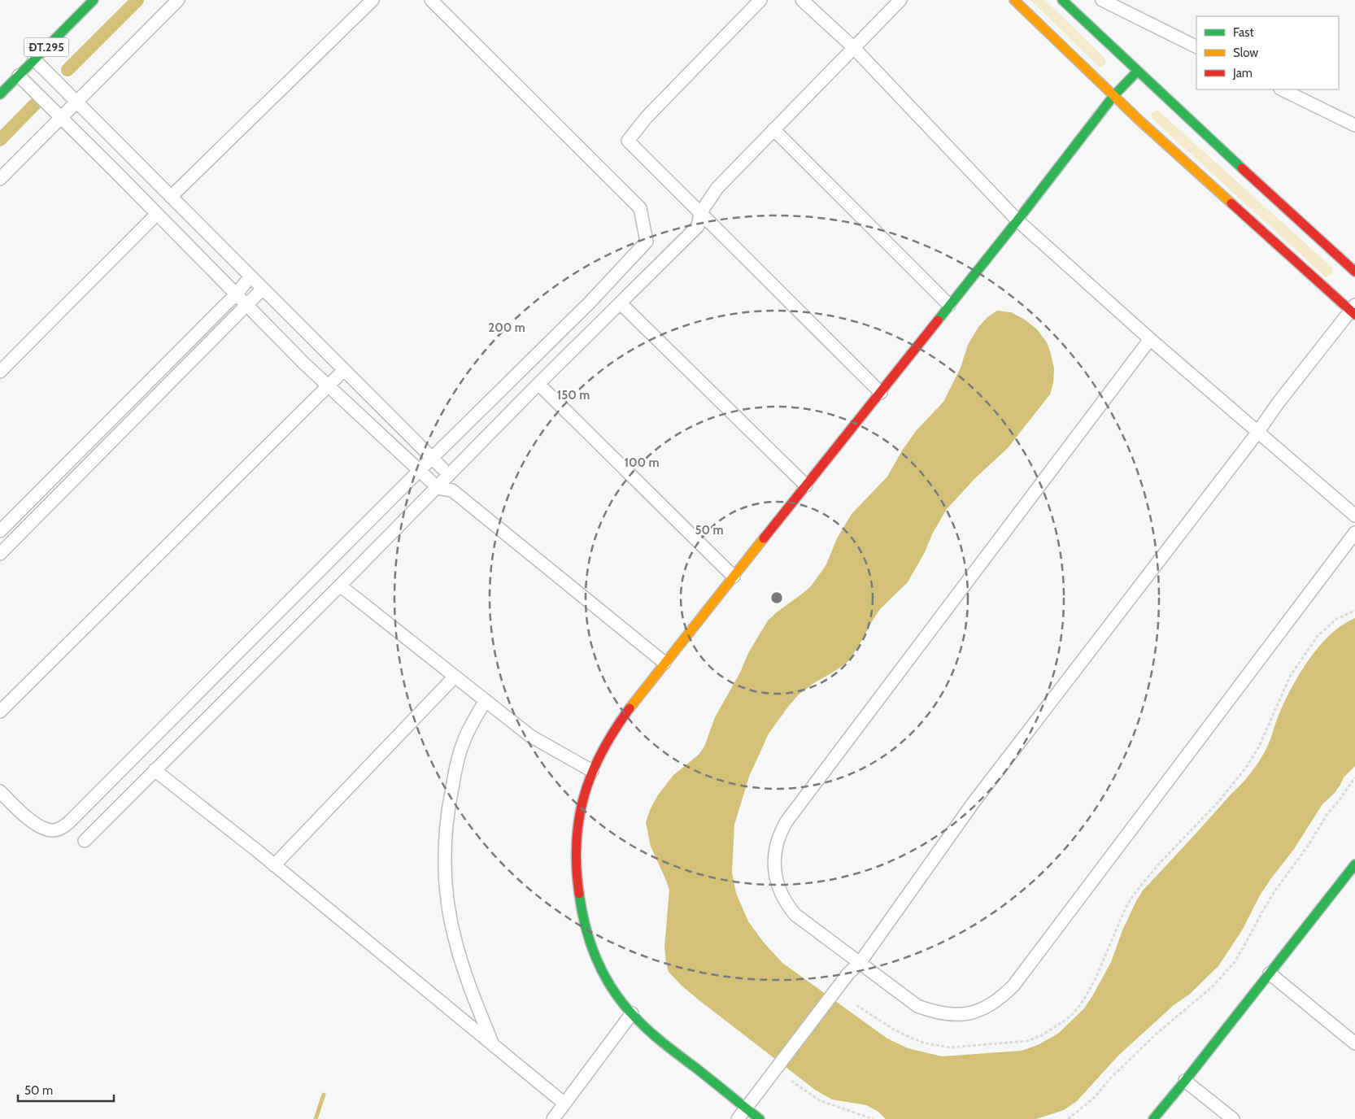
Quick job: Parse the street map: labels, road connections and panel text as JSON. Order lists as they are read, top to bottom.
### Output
{
  "streets": {
    "street": ["ĐT.295"]
  },
  "legend": ["Fast", "Slow", "Jam"],
  "scale_bar": "50 m",
  "rings": [
    "200 m",
    "150 m",
    "100 m",
    "50 m"
  ]
}
